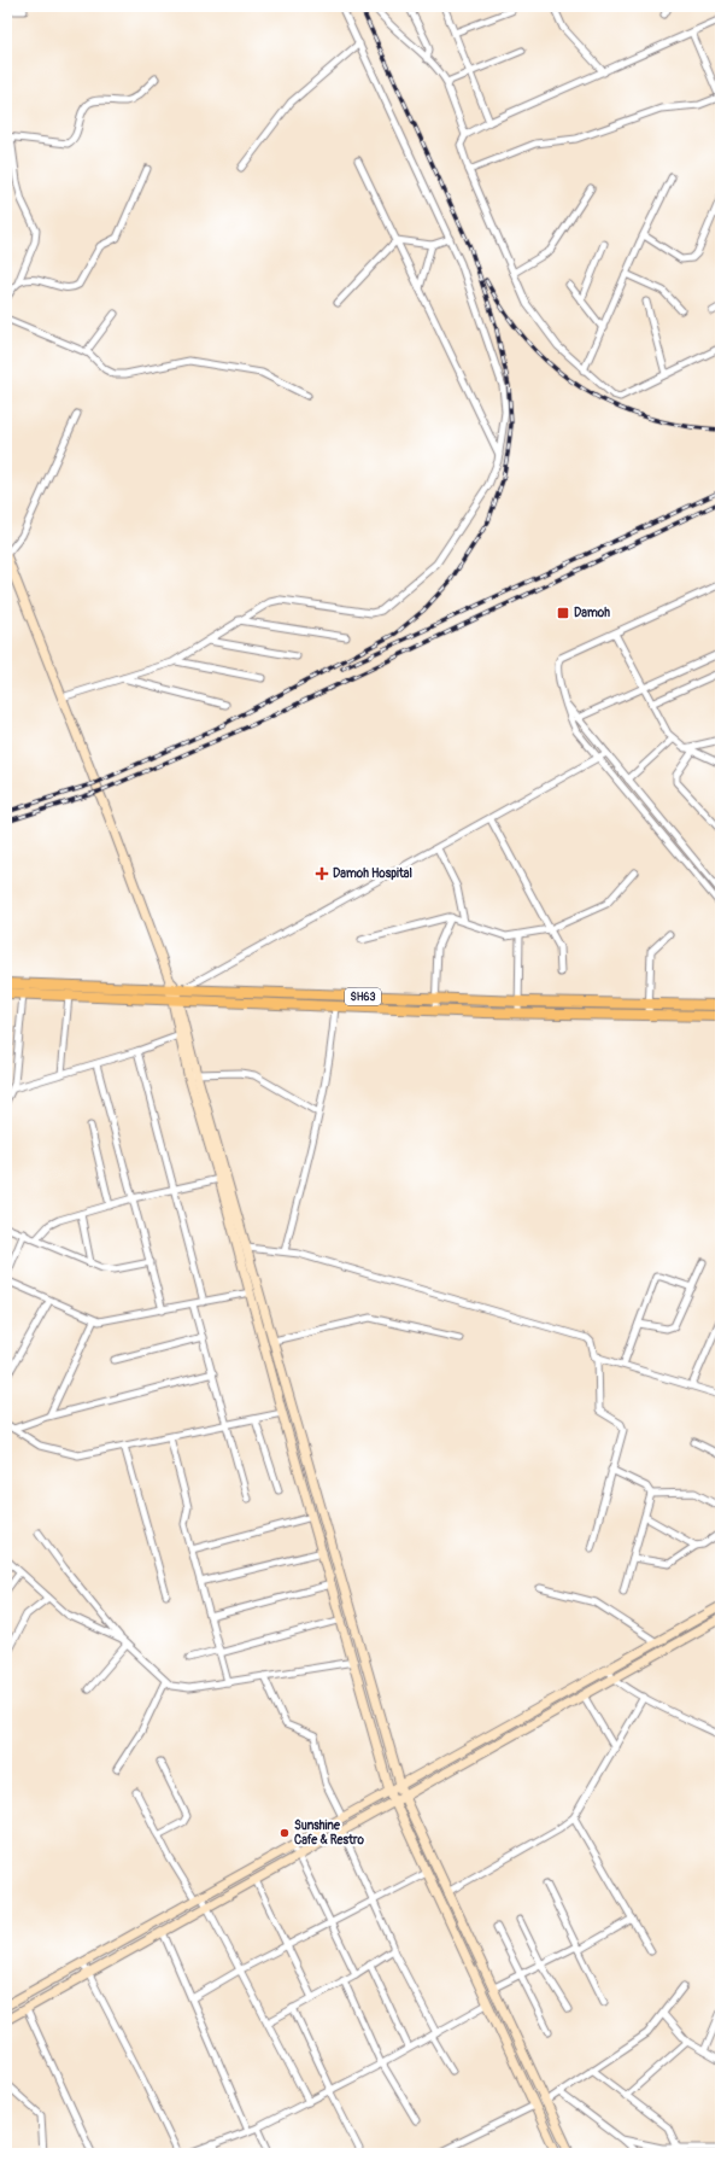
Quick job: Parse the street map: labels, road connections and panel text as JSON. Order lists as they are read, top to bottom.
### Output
{
  "streets": {
    "main road": ["SH63"]
  },
  "places": {
    "transit": ["Damoh"],
    "health": ["Damoh Hospital"],
    "other": ["Sunshine Cafe & Restro"]
  }
}
